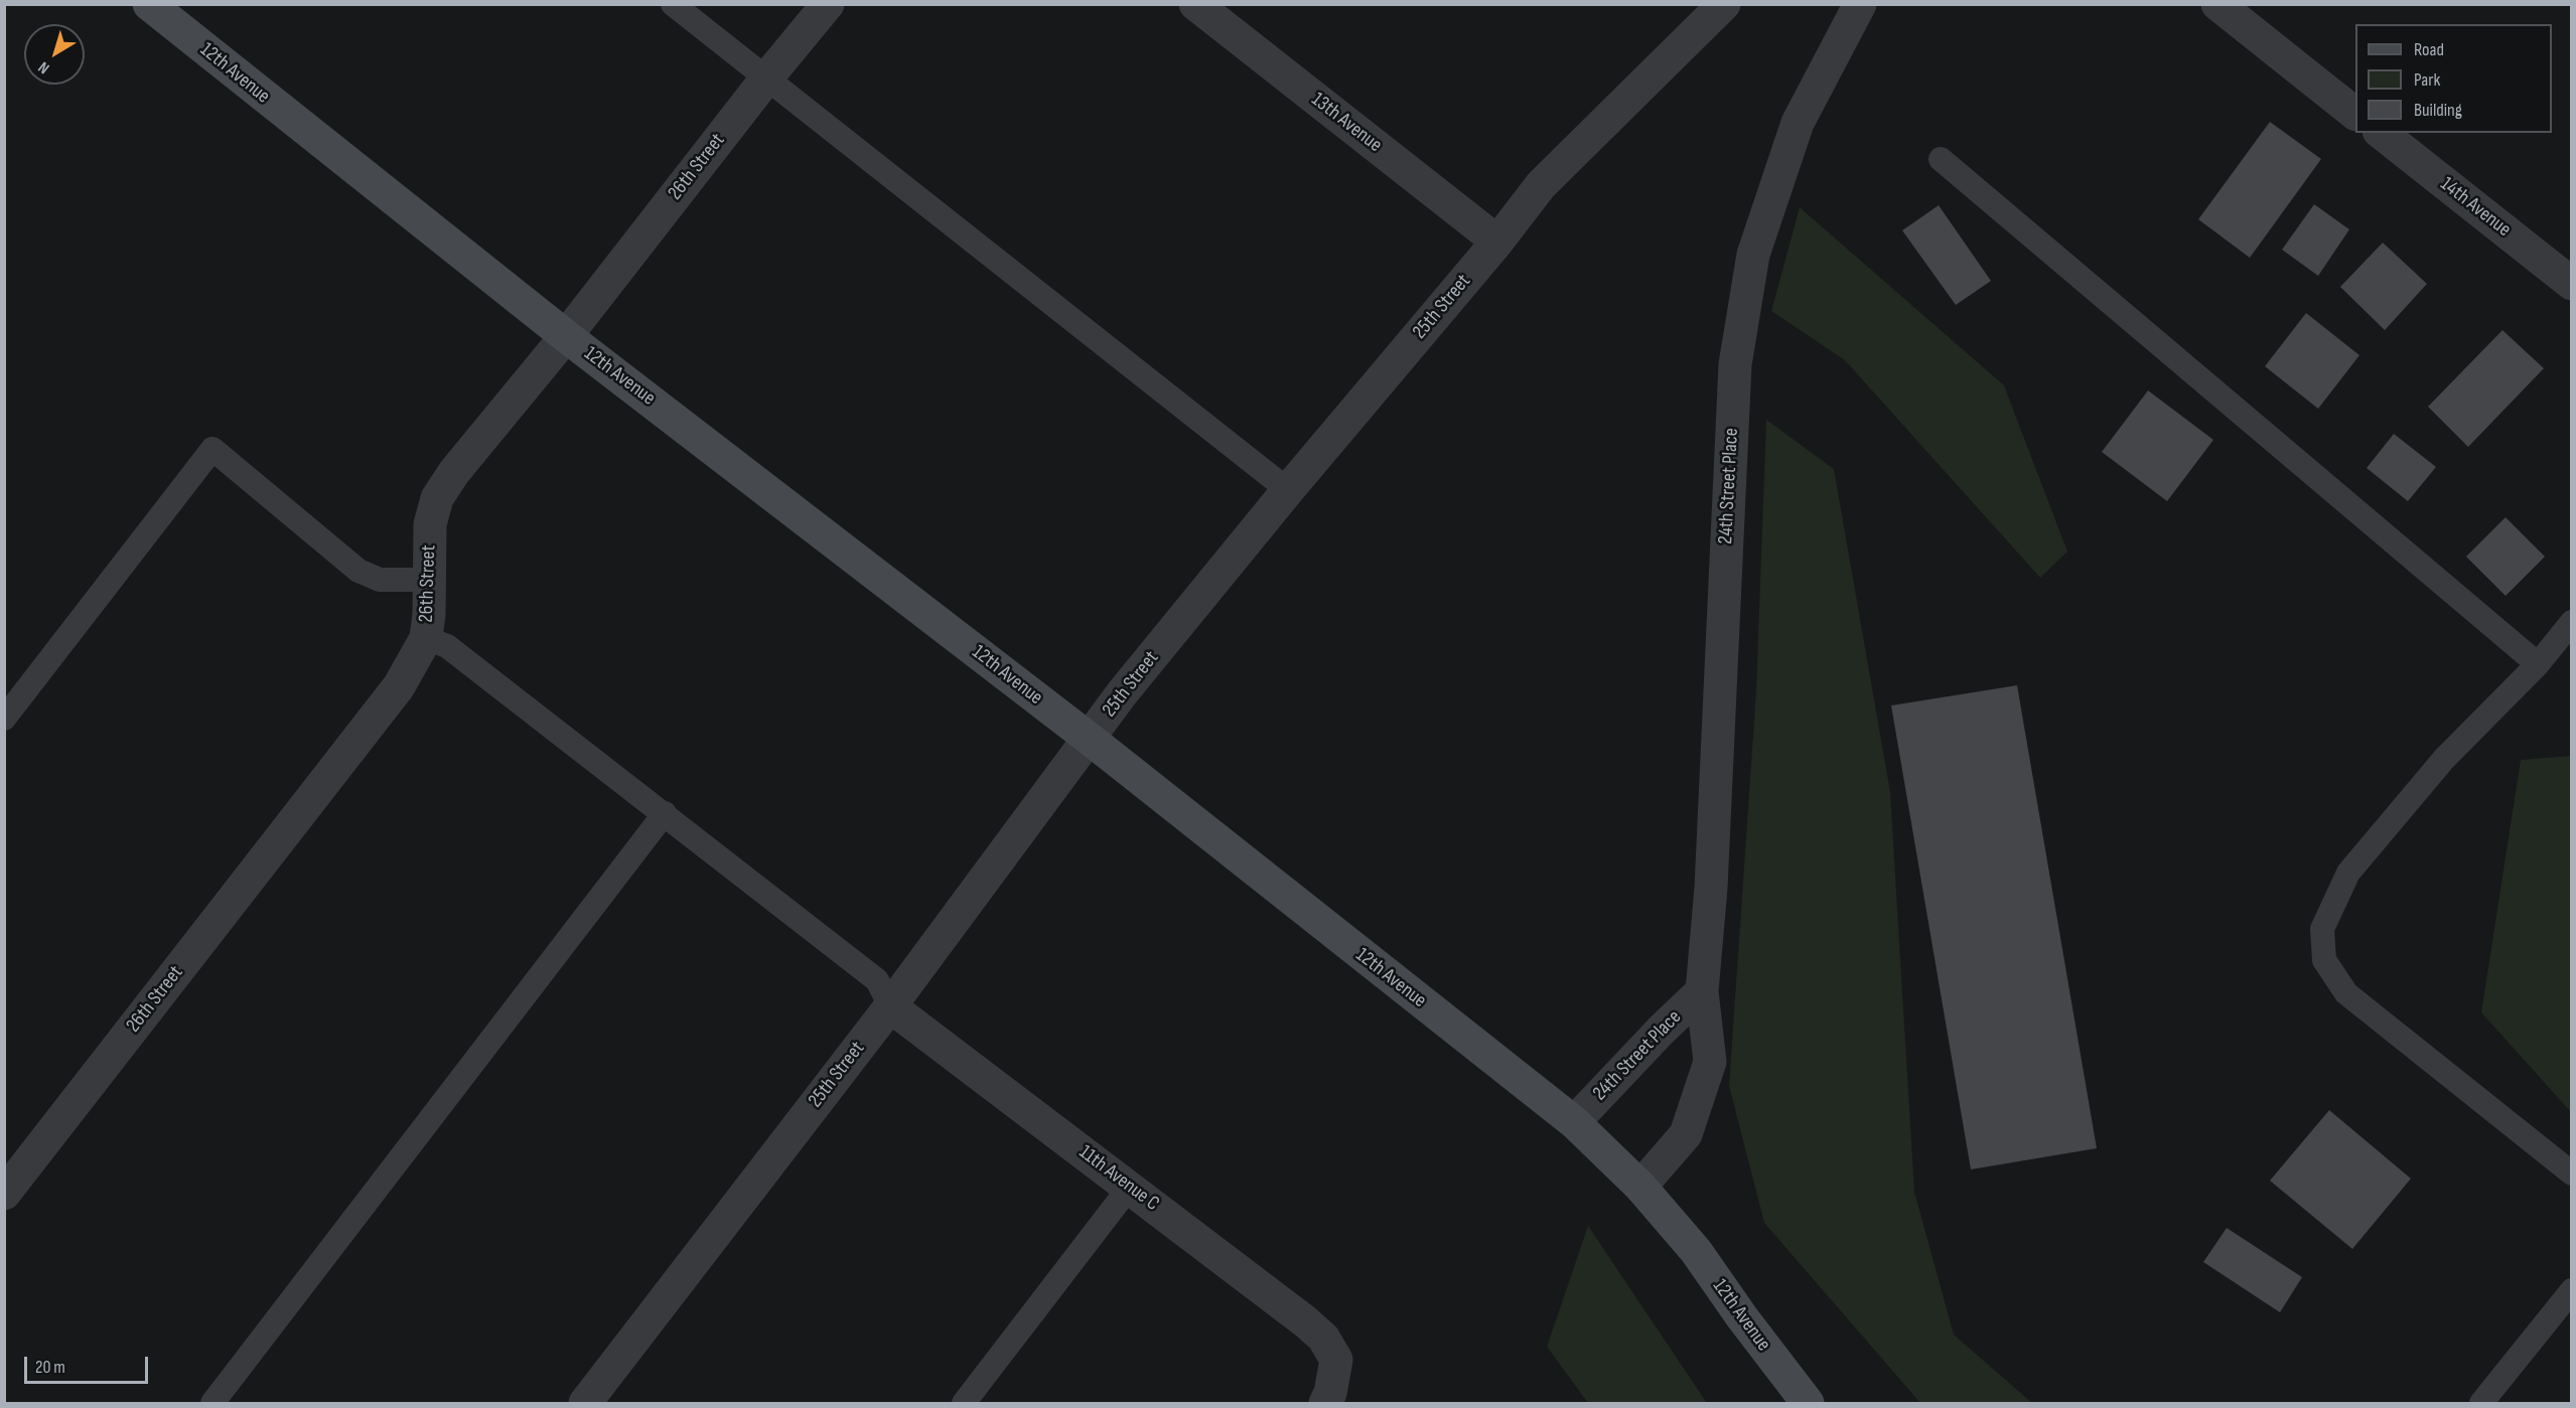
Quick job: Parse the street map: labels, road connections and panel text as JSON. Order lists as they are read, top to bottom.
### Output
{
  "streets": {
    "street": [
      "12th Avenue",
      "13th Avenue",
      "26th Street",
      "14th Avenue",
      "25th Street",
      "24th Street Place",
      "11th Avenue C"
    ]
  },
  "crossings": [
    ["12th Avenue", "26th Street"],
    ["12th Avenue", "25th Street"],
    ["12th Avenue", "24th Street Place"],
    ["13th Avenue", "25th Street"],
    ["25th Street", "11th Avenue C"]
  ],
  "legend": ["Road", "Park", "Building"],
  "scale_bar": "20 m",
  "north": "bottom left"
}
